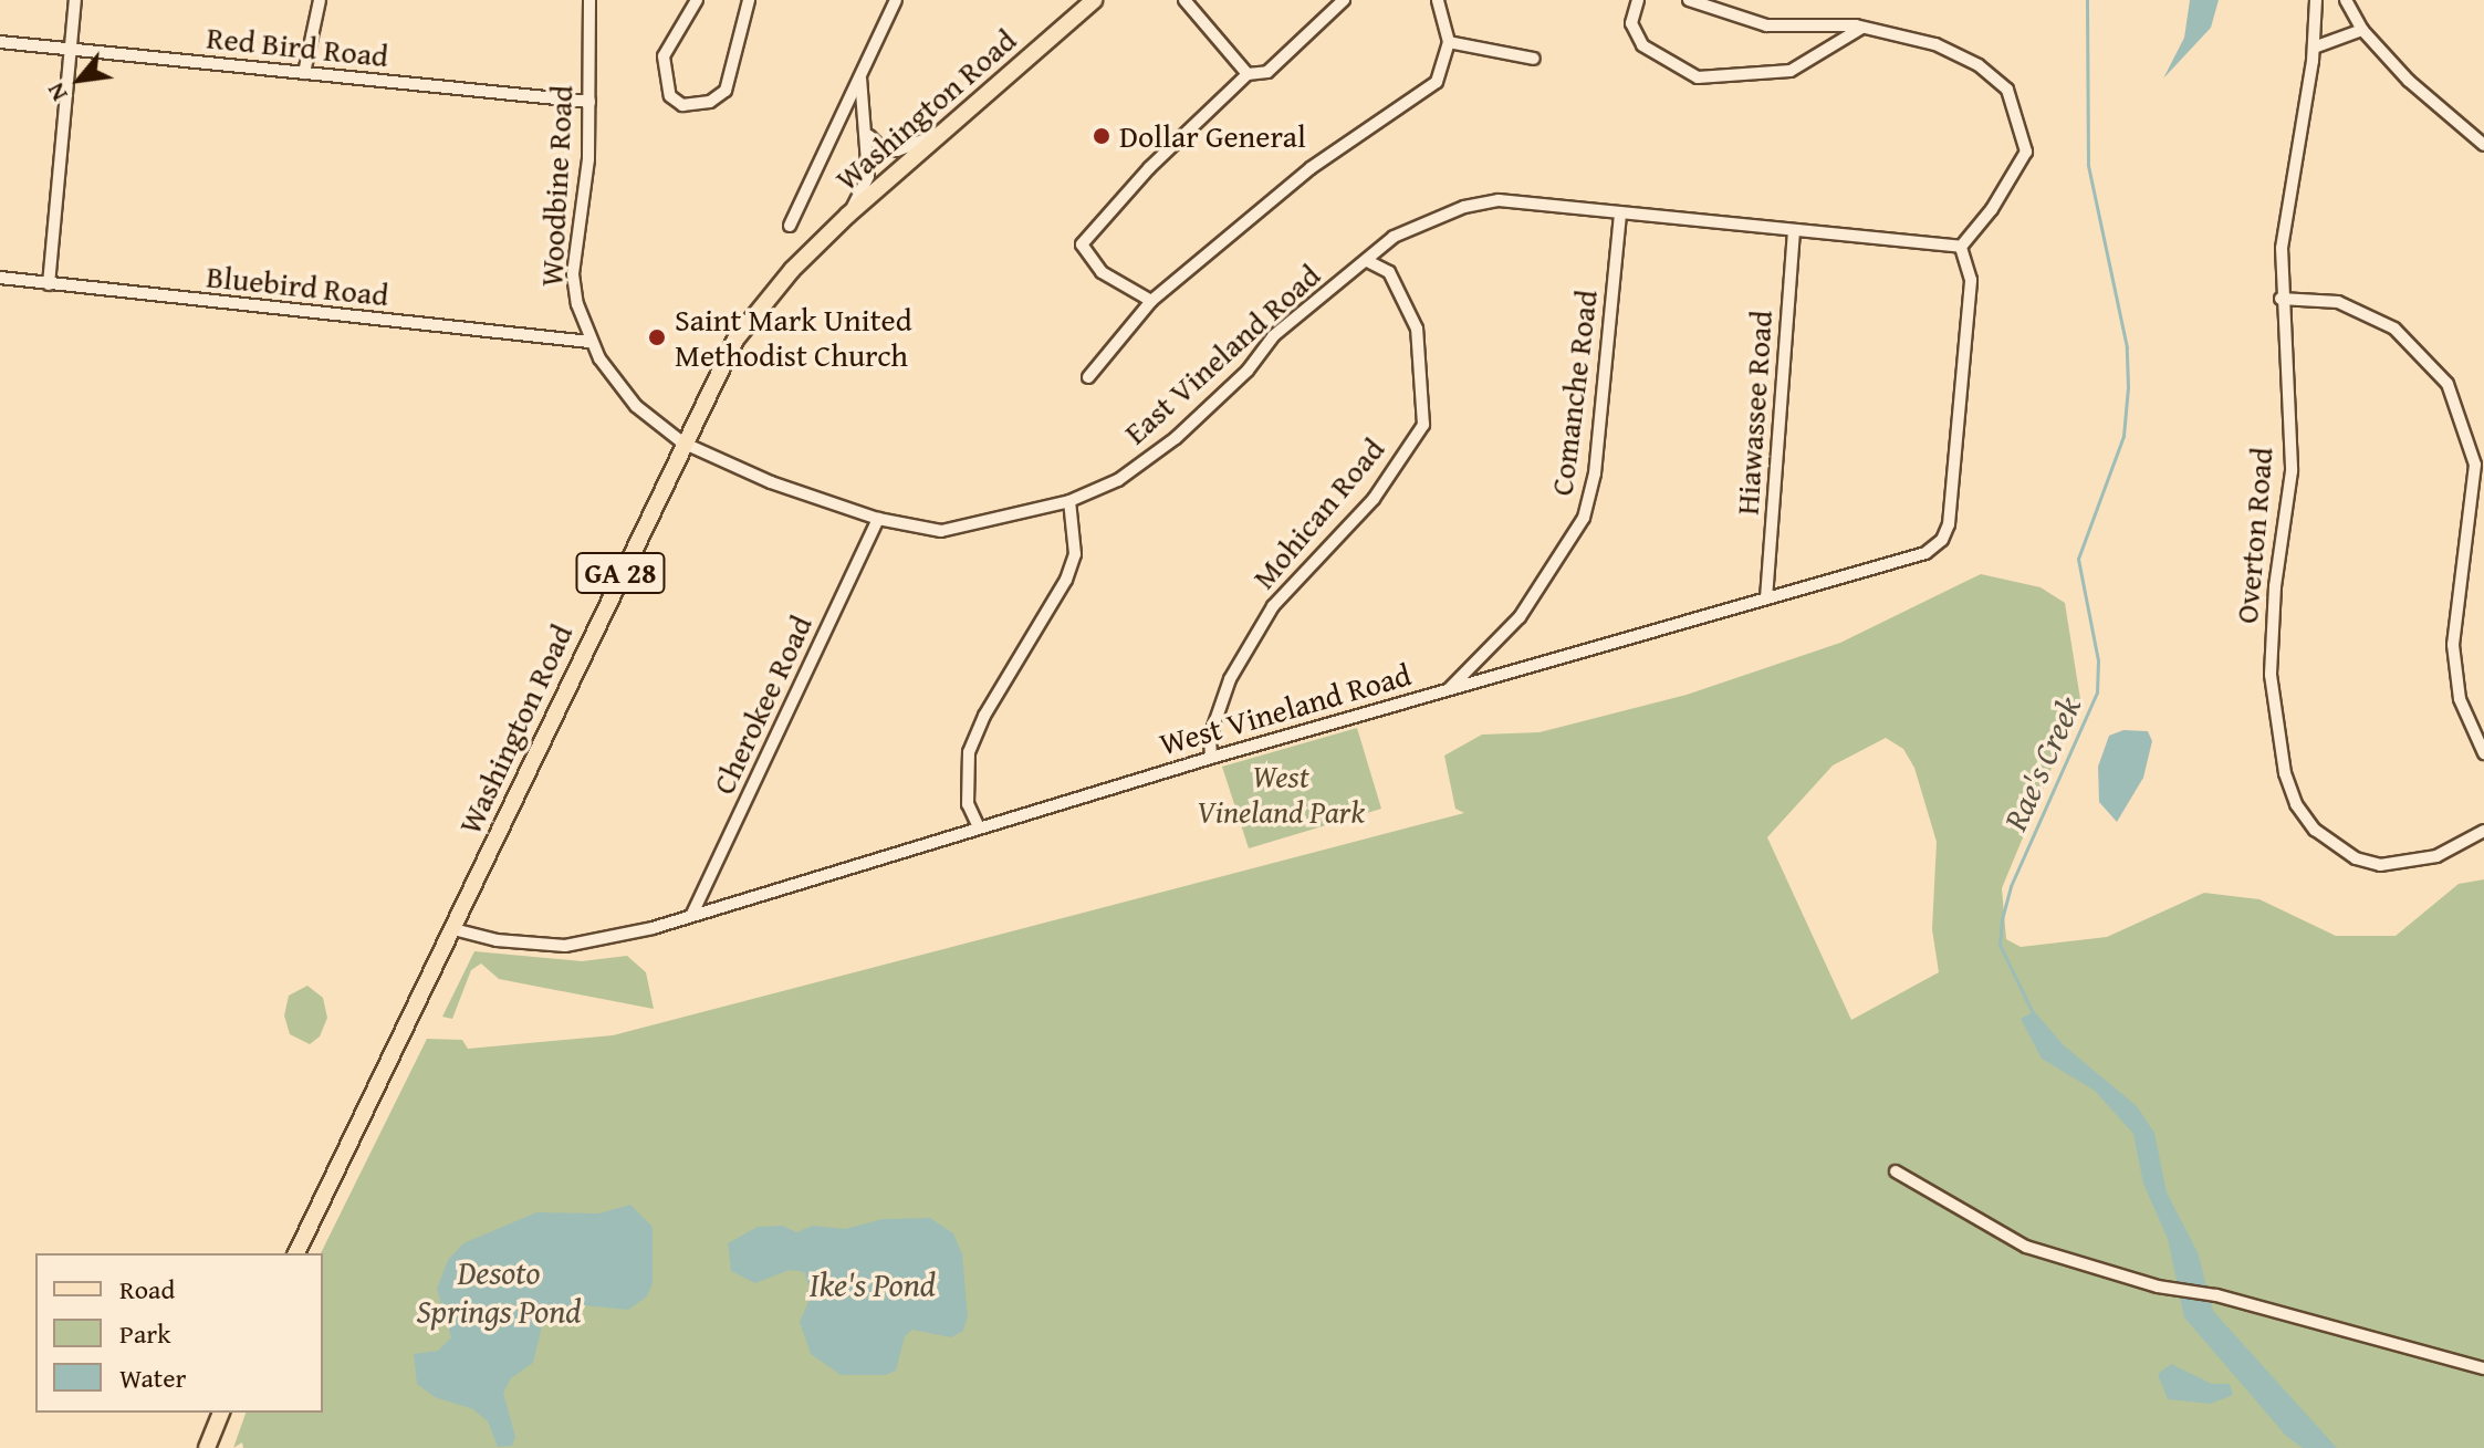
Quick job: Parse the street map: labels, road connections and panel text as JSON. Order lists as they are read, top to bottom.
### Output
{
  "streets": {
    "main road": ["Washington Road", "GA 28"],
    "street": [
      "Red Bird Road",
      "Woodbine Road",
      "Bluebird Road",
      "East Vineland Road",
      "Comanche Road",
      "Hiawassee Road",
      "Mohican Road",
      "Overton Road",
      "Cherokee Road",
      "West Vineland Road"
    ]
  },
  "crossings": [
    ["Red Bird Road", "Woodbine Road"],
    ["Washington Road", "Woodbine Road"],
    ["Washington Road", "East Vineland Road"],
    ["Washington Road", "West Vineland Road"],
    ["Woodbine Road", "Bluebird Road"],
    ["Woodbine Road", "East Vineland Road"],
    ["East Vineland Road", "Comanche Road"],
    ["East Vineland Road", "Hiawassee Road"],
    ["East Vineland Road", "Mohican Road"],
    ["East Vineland Road", "Cherokee Road"],
    ["East Vineland Road", "West Vineland Road"],
    ["Comanche Road", "West Vineland Road"],
    ["Hiawassee Road", "West Vineland Road"],
    ["Mohican Road", "West Vineland Road"],
    ["Cherokee Road", "West Vineland Road"]
  ],
  "water": ["Rae's Creek", "Desoto Springs Pond", "Ike's Pond"],
  "parks": ["West Vineland Park"],
  "places": ["Dollar General", "Saint Mark United Methodist Church"],
  "legend": ["Road", "Park", "Water"],
  "north": "bottom left"
}
